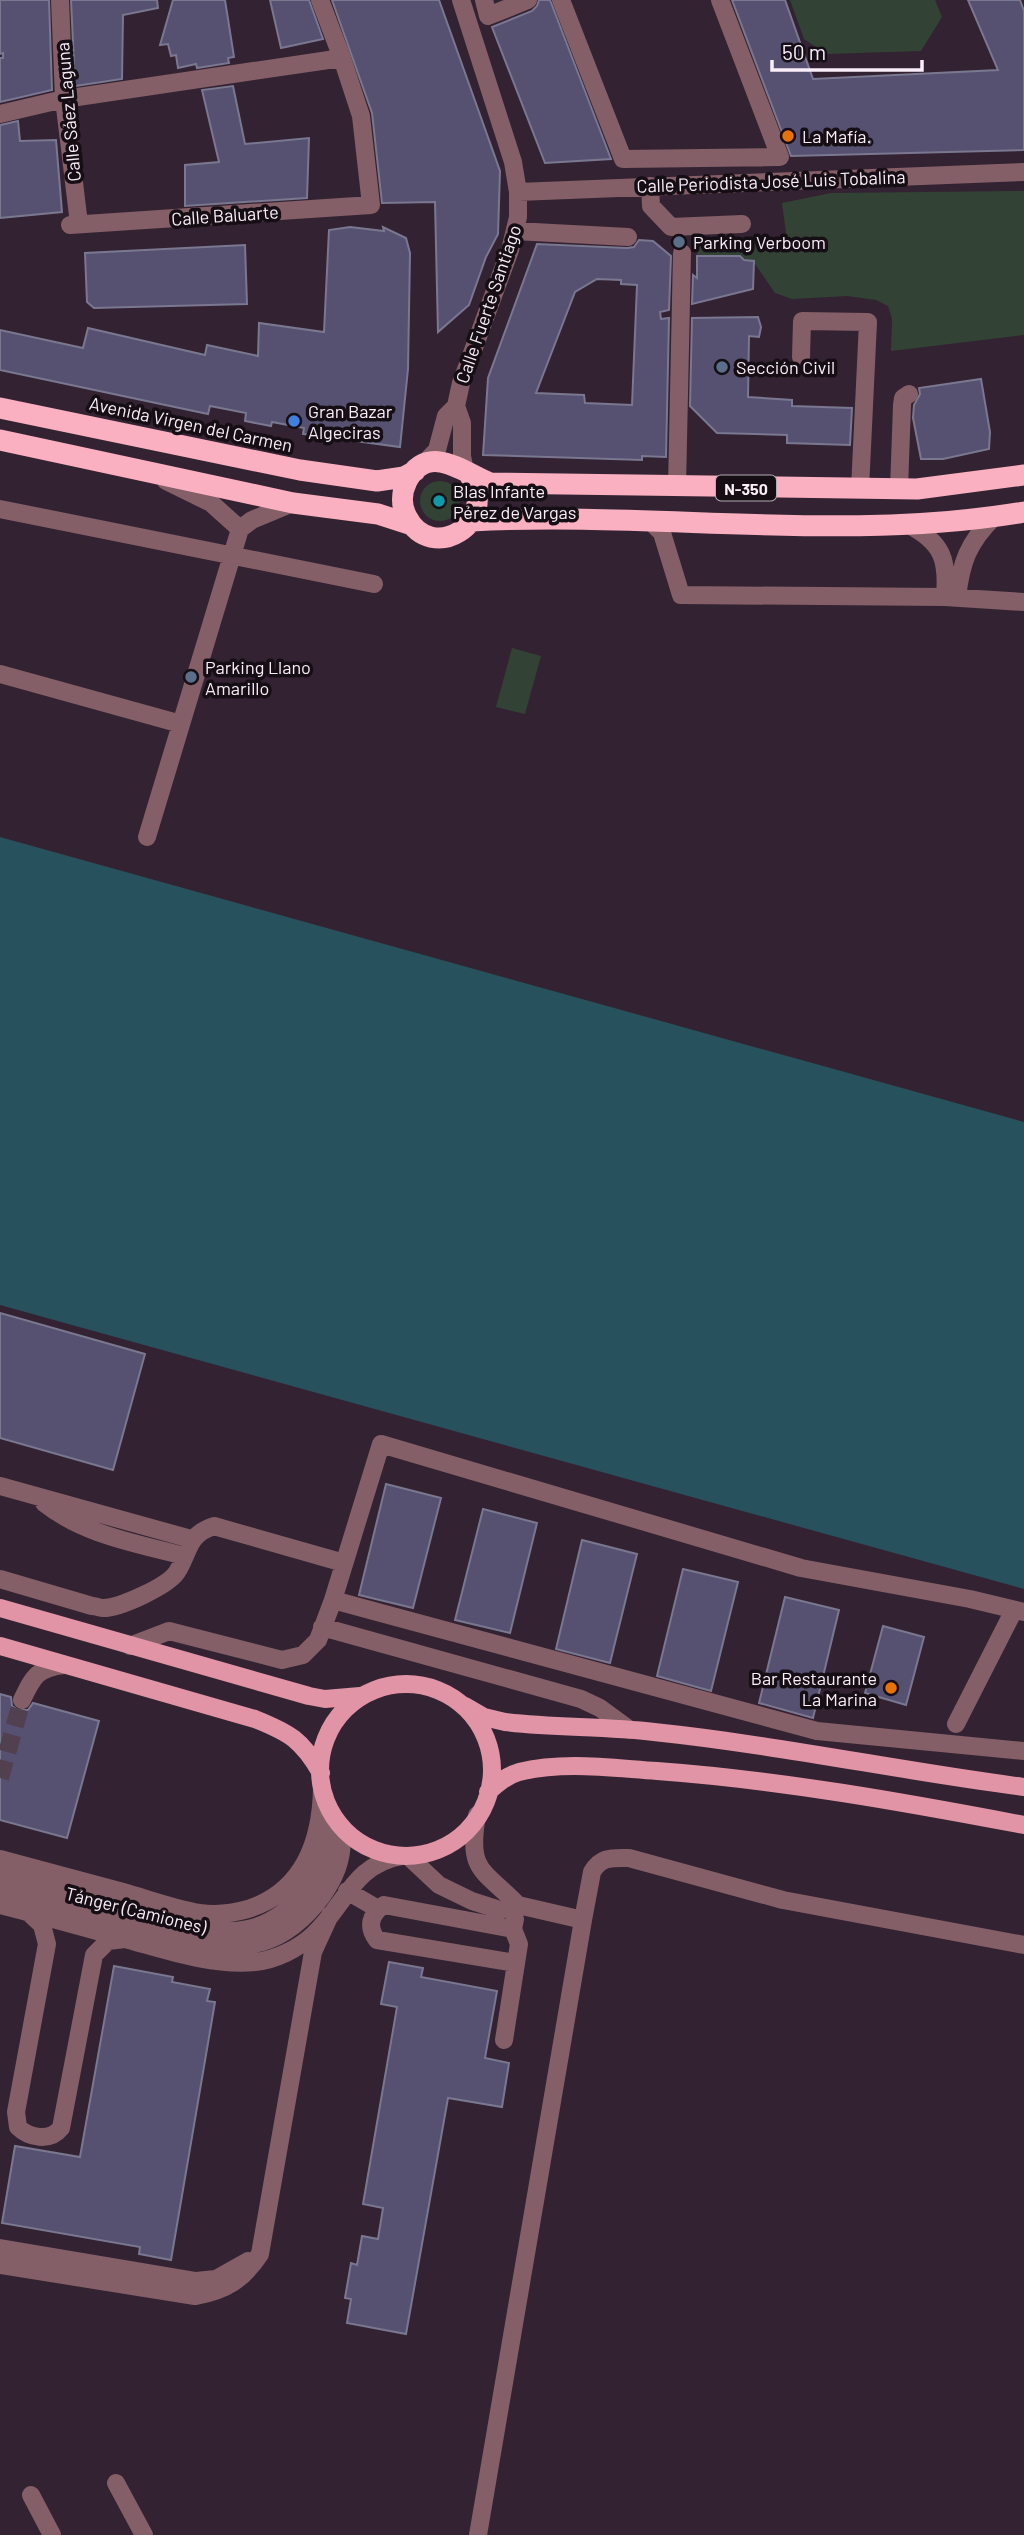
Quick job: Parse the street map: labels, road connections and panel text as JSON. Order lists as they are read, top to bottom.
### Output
{
  "streets": {
    "highway": ["Avenida Virgen del Carmen", "N-350"],
    "street": [
      "Calle Sáez Laguna",
      "Calle Periodista José Luis Tobalina",
      "Calle Baluarte",
      "Calle Fuerte Santiago",
      "Tánger (Camiones)"
    ]
  },
  "crossings": [
    ["Calle Sáez Laguna", "Calle Baluarte"],
    ["Calle Periodista José Luis Tobalina", "Calle Fuerte Santiago"],
    ["Calle Fuerte Santiago", "Avenida Virgen del Carmen"],
    ["Calle Fuerte Santiago", "N-350"],
    ["Avenida Virgen del Carmen", "N-350"]
  ],
  "places": [
    "La Mafía.",
    "Parking Verboom",
    "Sección Civil",
    "Gran Bazar Algeciras",
    "Blas Infante Pérez de Vargas",
    "Parking Llano Amarillo",
    "Bar Restaurante La Marina"
  ],
  "scale_bar": "50 m"
}
